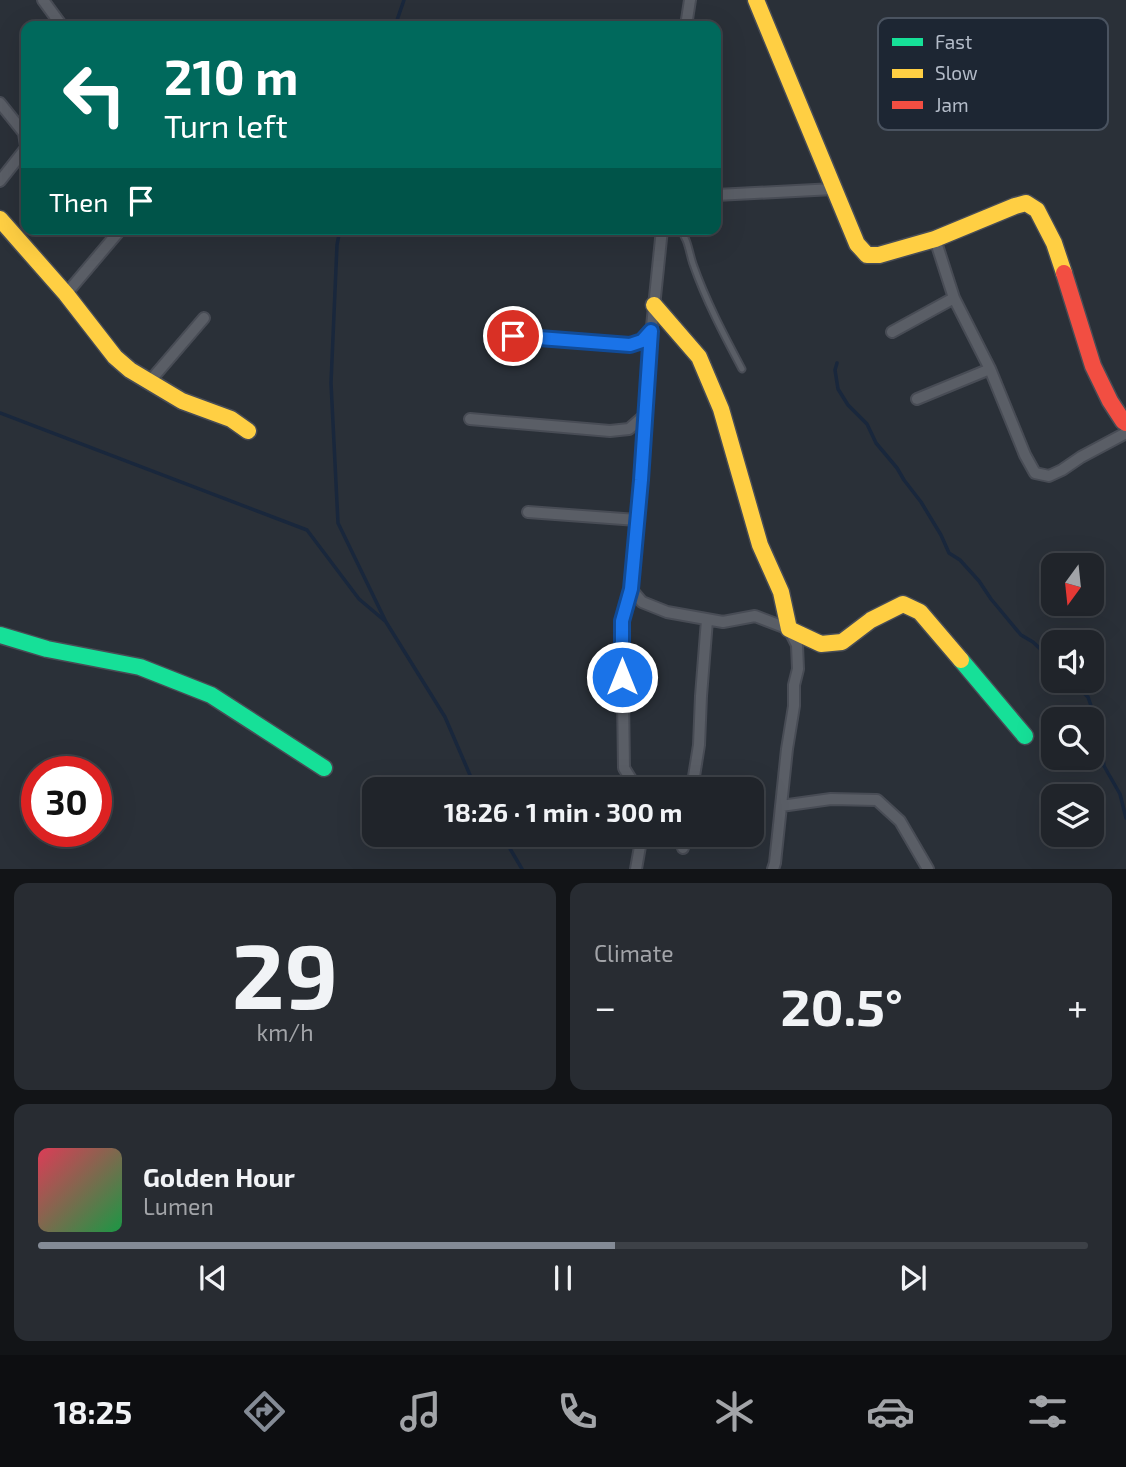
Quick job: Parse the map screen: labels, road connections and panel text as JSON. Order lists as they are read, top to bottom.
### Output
{
  "legend": ["Fast", "Slow", "Jam"],
  "north": "bottom",
  "page": {
    "turn": ["210 m", "Turn left"],
    "then": "Then",
    "limit": "30",
    "trip": "18:26 · 1 min · 300 m",
    "tile": [
      ["29", "km/h"],
      "Climate"
    ],
    "heat": ["−", "20.5°", "+"],
    "song": ["Golden Hour", "Lumen"],
    "tabs": "18:25"
  }
}
